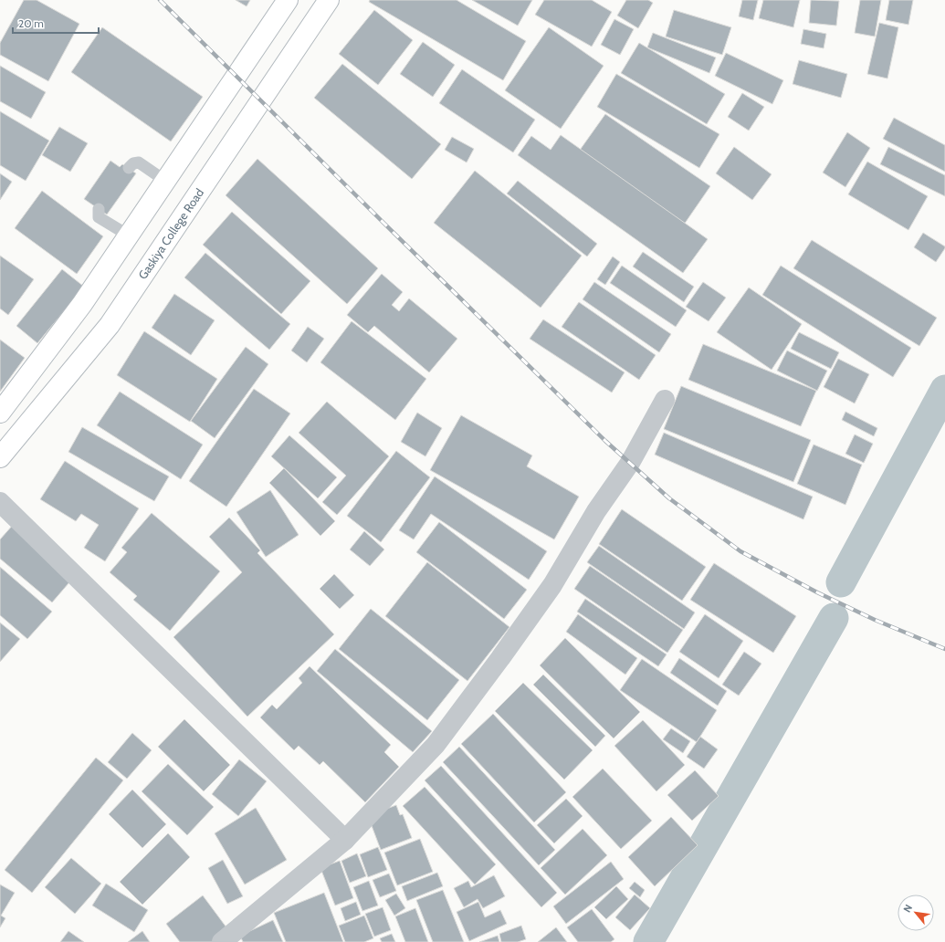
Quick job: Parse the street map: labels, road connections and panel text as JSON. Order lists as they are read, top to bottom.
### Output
{
  "streets": {
    "main road": ["Gaskiya College Road"]
  },
  "scale_bar": "20 m",
  "north": "top left"
}
